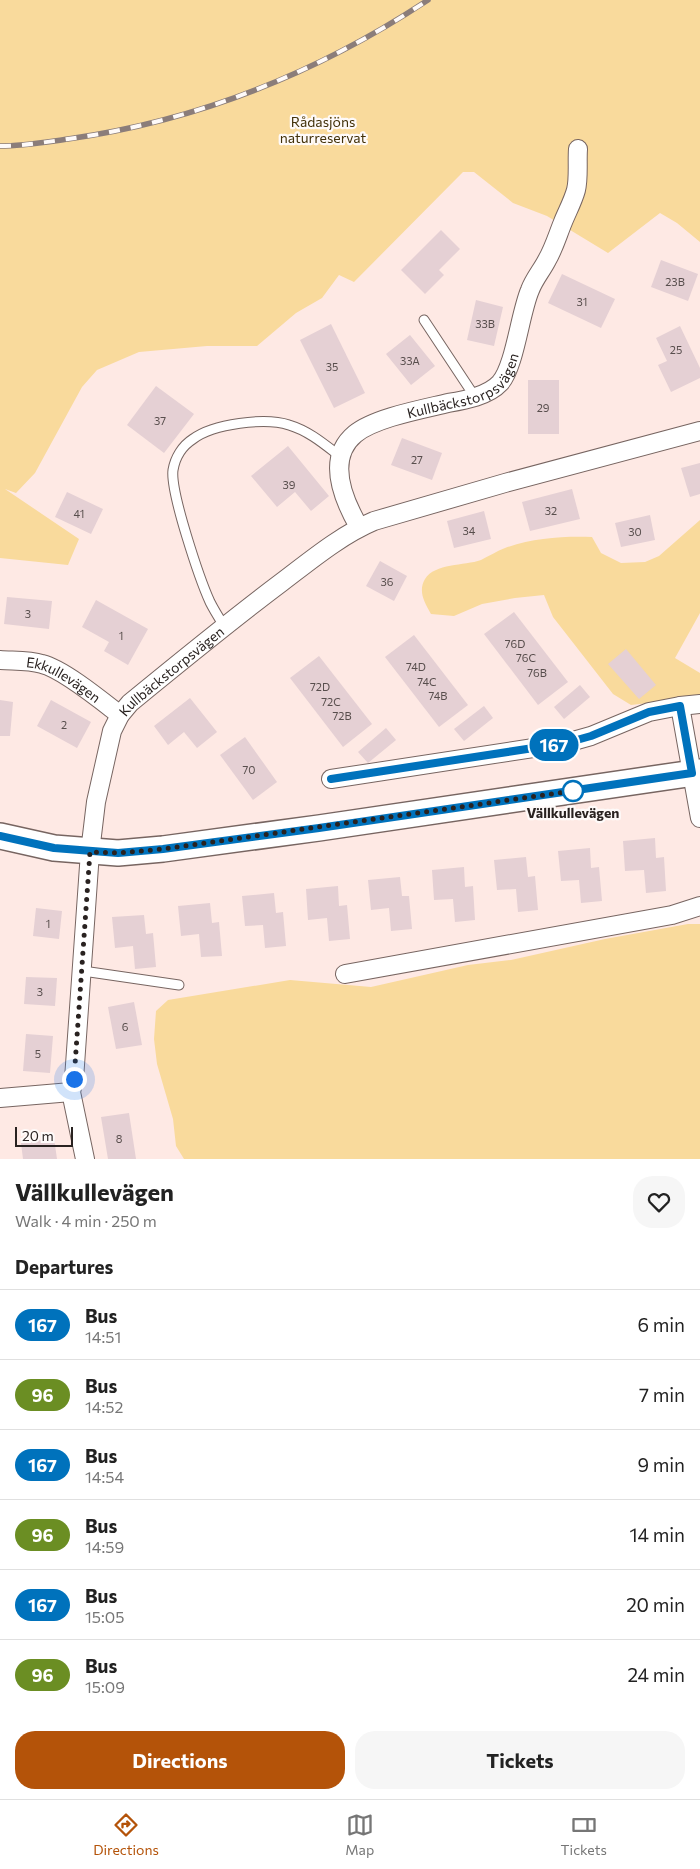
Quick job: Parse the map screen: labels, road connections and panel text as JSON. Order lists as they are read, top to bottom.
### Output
{
  "streets": {
    "street": ["Kullbäckstorpsvägen", "Ekkullevägen"]
  },
  "crossings": [
    ["Kullbäckstorpsvägen", "Ekkullevägen"]
  ],
  "parks": ["Rådasjöns naturreservat"],
  "places": ["Vällkullevägen"],
  "lines": ["bus line 167"],
  "house_numbers": [
    "23B",
    "31",
    "33B",
    "25",
    "33A",
    "35",
    "29",
    "37",
    "27",
    "39",
    "32",
    "41",
    "34",
    "30",
    "36",
    "3",
    "1",
    "76D",
    "76C",
    "74D",
    "76B",
    "74C",
    "72D",
    "74B",
    "72C",
    "72B",
    "2",
    "70",
    "1",
    "3",
    "6",
    "5",
    "8"
  ],
  "scale_bar": "20 m",
  "page": {
    "on_map": "167",
    "scale": "20 m",
    "heading": [
      ["Vällkullevägen", "Walk · 4 min · 250 m"],
      "Departures"
    ],
    "list": [
      {
        "mark": "167",
        "name": "Bus",
        "note": "14:51",
        "value": "6 min"
      },
      {
        "mark": "96",
        "name": "Bus",
        "note": "14:52",
        "value": "7 min"
      },
      {
        "mark": "167",
        "name": "Bus",
        "note": "14:54",
        "value": "9 min"
      },
      {
        "mark": "96",
        "name": "Bus",
        "note": "14:59",
        "value": "14 min"
      },
      {
        "mark": "167",
        "name": "Bus",
        "note": "15:05",
        "value": "20 min"
      },
      {
        "mark": "96",
        "name": "Bus",
        "note": "15:09",
        "value": "24 min"
      }
    ],
    "buttons": ["Directions", "Tickets"],
    "tabs": ["Directions", "Map", "Tickets"]
  }
}
